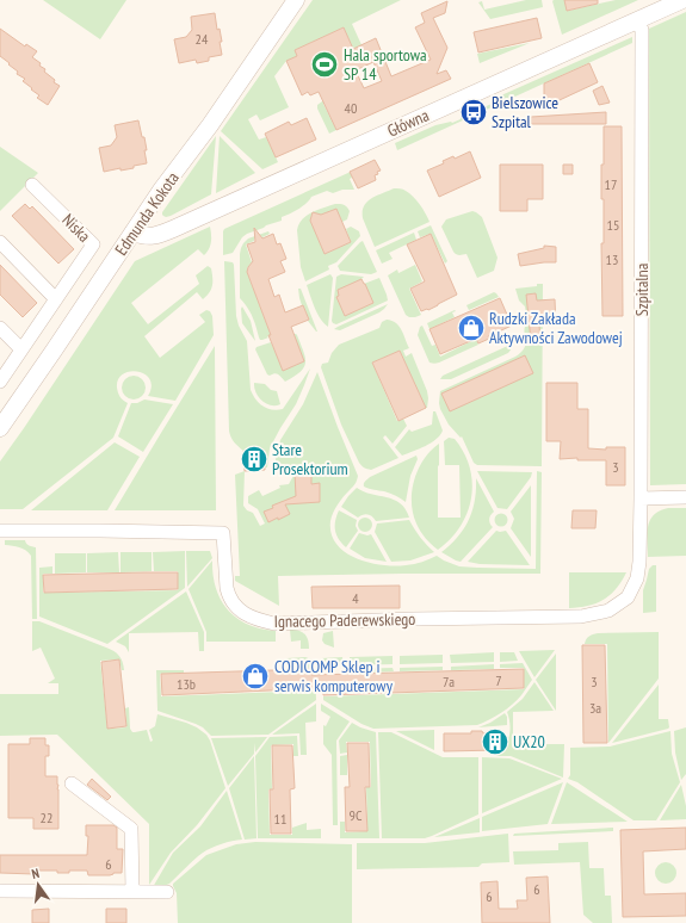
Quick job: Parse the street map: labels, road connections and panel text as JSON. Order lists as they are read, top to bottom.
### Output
{
  "streets": {
    "street": [
      "Główna",
      "Edmunda Kokota",
      "Niska",
      "Szpitalna",
      "Ignacego Paderewskiego"
    ]
  },
  "crossings": [
    ["Główna", "Edmunda Kokota"],
    ["Główna", "Szpitalna"],
    ["Szpitalna", "Ignacego Paderewskiego"]
  ],
  "places": {
    "sports": ["Hala sportowa SP 14"],
    "bus stop": ["Bielszowice Szpital"],
    "shop": ["Rudzki Zakłada Aktywności Zawodowej", "CODICOMP Sklep i serwis komputerowy"],
    "building": ["Stare Prosektorium", "UX20"]
  },
  "house_numbers": [
    "24",
    "40",
    "17",
    "15",
    "13",
    "3",
    "4",
    "7",
    "7a",
    "3",
    "13b",
    "3a",
    "9C",
    "22",
    "11",
    "6",
    "6",
    "6"
  ],
  "north": "top"
}
